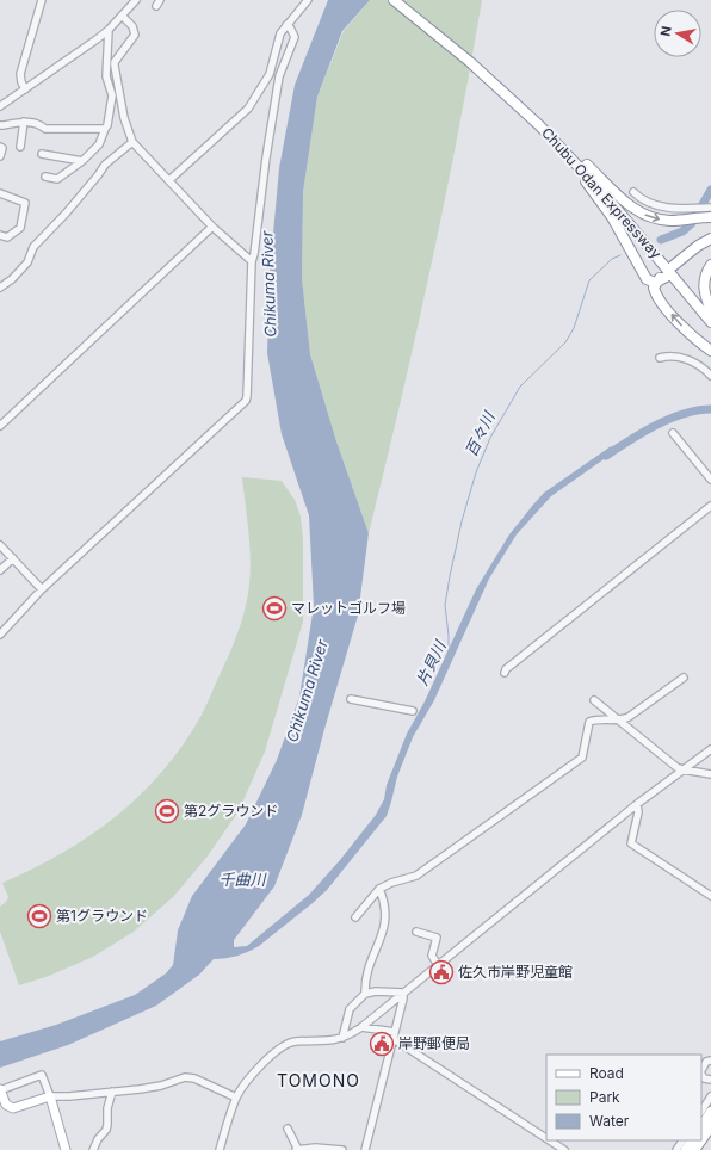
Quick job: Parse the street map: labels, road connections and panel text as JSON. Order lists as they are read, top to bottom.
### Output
{
  "streets": {
    "highway": ["Chubu Odan Expressway"]
  },
  "districts": ["TOMONO"],
  "water": [
    "Chikuma River",
    "百々川",
    "片貝川",
    "千曲川"
  ],
  "places": {
    "sports": ["マレットゴルフ場", "第2グラウンド", "第1グラウンド"],
    "public building": ["佐久市岸野児童館", "岸野郵便局"]
  },
  "legend": ["Road", "Park", "Water"],
  "north": "left"
}
